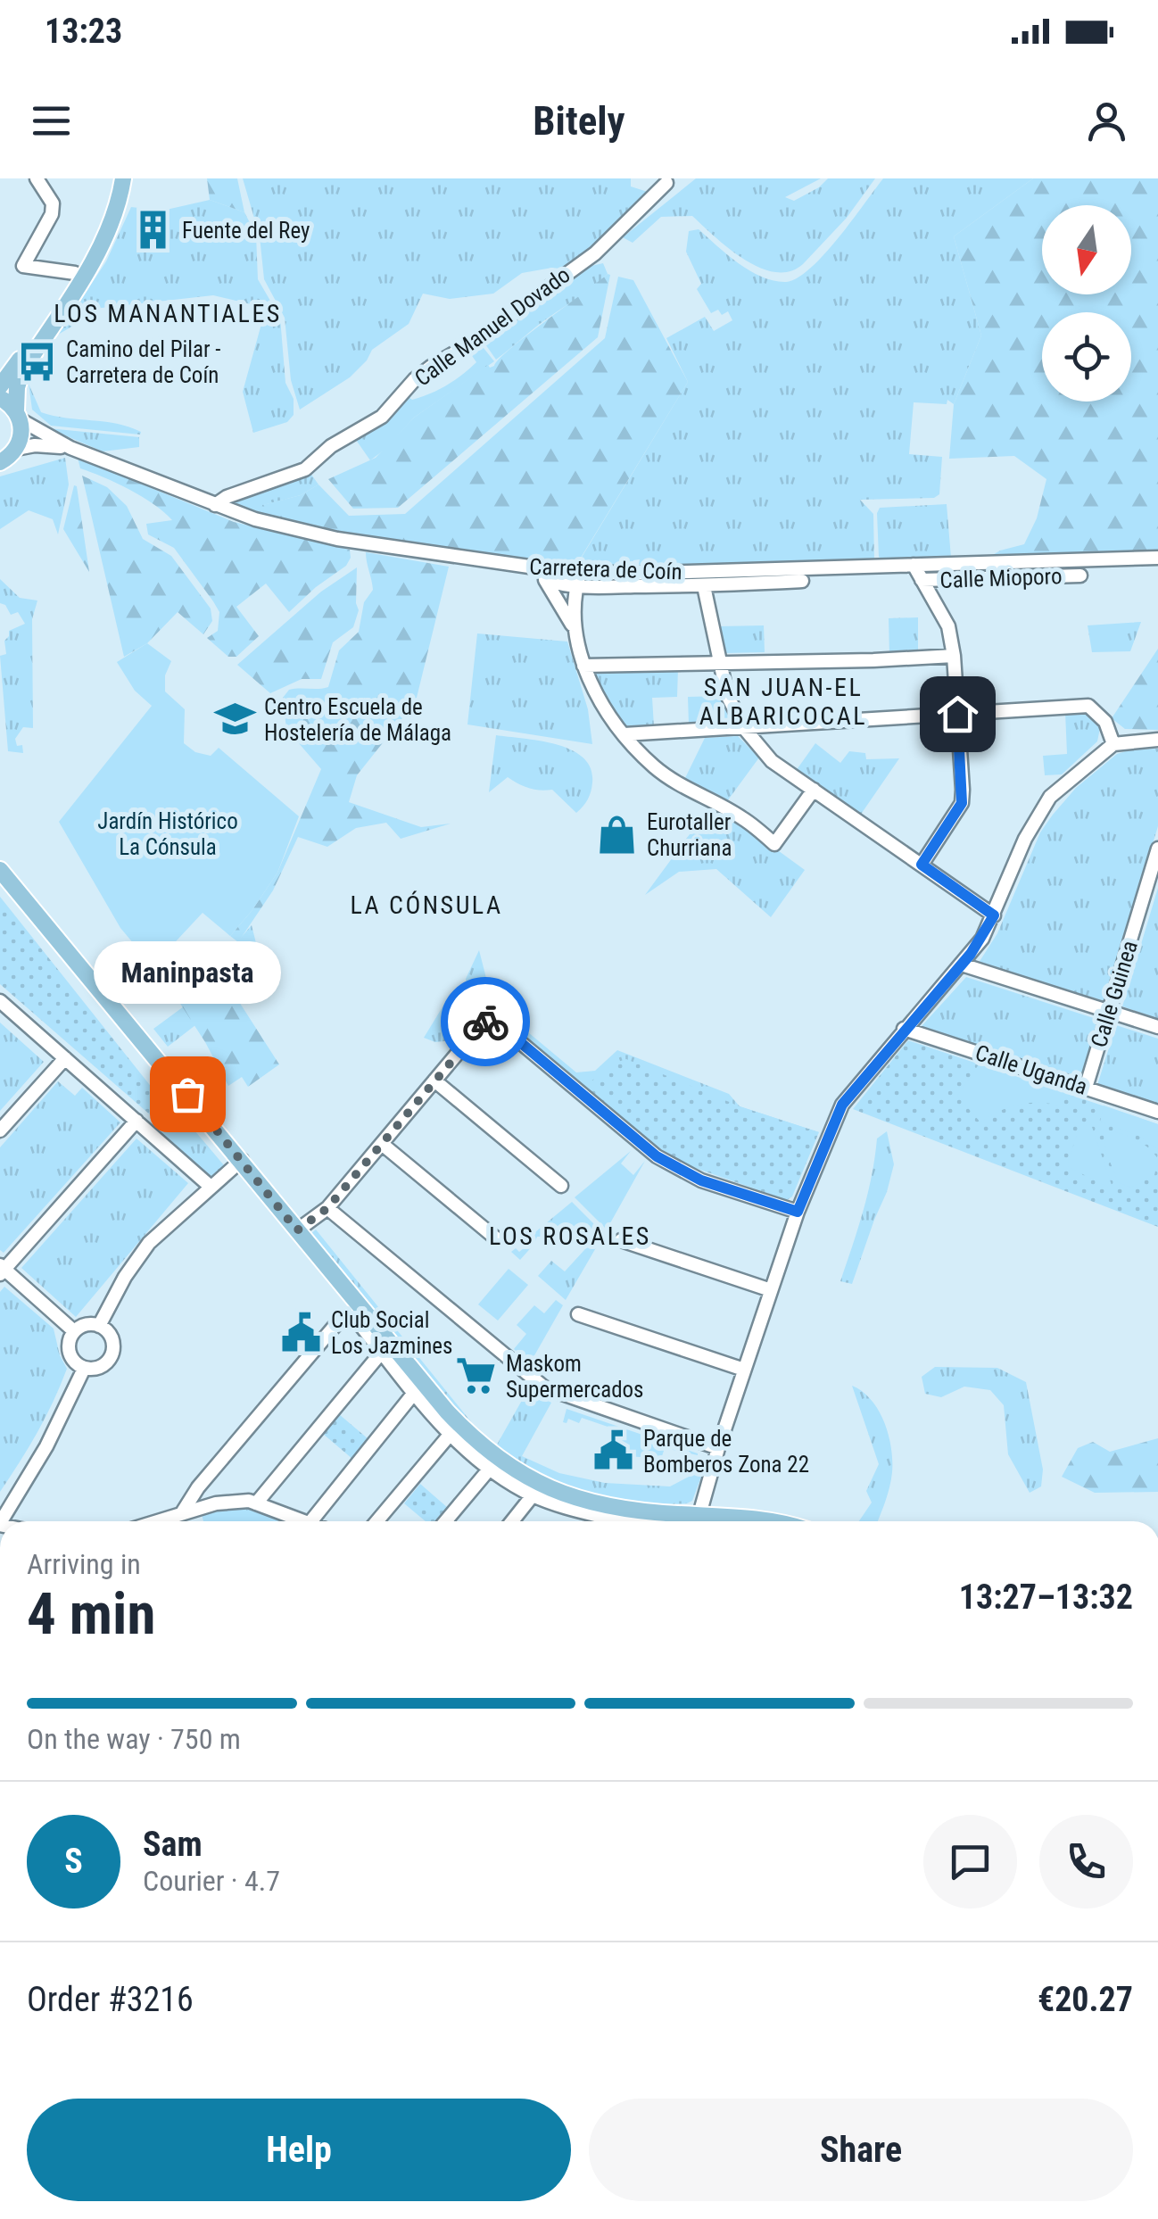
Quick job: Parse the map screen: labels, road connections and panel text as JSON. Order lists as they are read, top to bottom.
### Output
{
  "streets": {
    "street": [
      "Calle Manuel Dovado",
      "Carretera de Coín",
      "Calle Mioporo",
      "Calle Guinea",
      "Calle Uganda"
    ]
  },
  "crossings": [
    ["Calle Manuel Dovado", "Carretera de Coín"],
    ["Calle Guinea", "Calle Uganda"]
  ],
  "districts": [
    "LOS MANANTIALES",
    "SAN JUAN-EL ALBARICOCAL",
    "LA CÓNSULA",
    "LOS ROSALES"
  ],
  "parks": ["Jardín Histórico La Cónsula"],
  "places": {
    "building": ["Fuente del Rey"],
    "bus stop": ["Camino del Pilar - Carretera de Coín"],
    "school or university": ["Centro Escuela de Hostelería de Málaga"],
    "shop": ["Eurotaller Churriana"],
    "other": ["Maninpasta"],
    "public building": ["Club Social Los Jazmines", "Parque de Bomberos Zona 22"],
    "supermarket": ["Maskom Supermercados"]
  },
  "north": "bottom",
  "page": {
    "status": "13:23",
    "header": "Bitely",
    "bubble": "Maninpasta",
    "heading": ["4 min", "Arriving in", "13:27–13:32"],
    "panel": [
      "Sam",
      "Courier · 4.7",
      "Order #3216",
      "€20.27"
    ],
    "bar": "On the way · 750 m",
    "round": "S",
    "buttons": ["Help", "Share"]
  }
}
